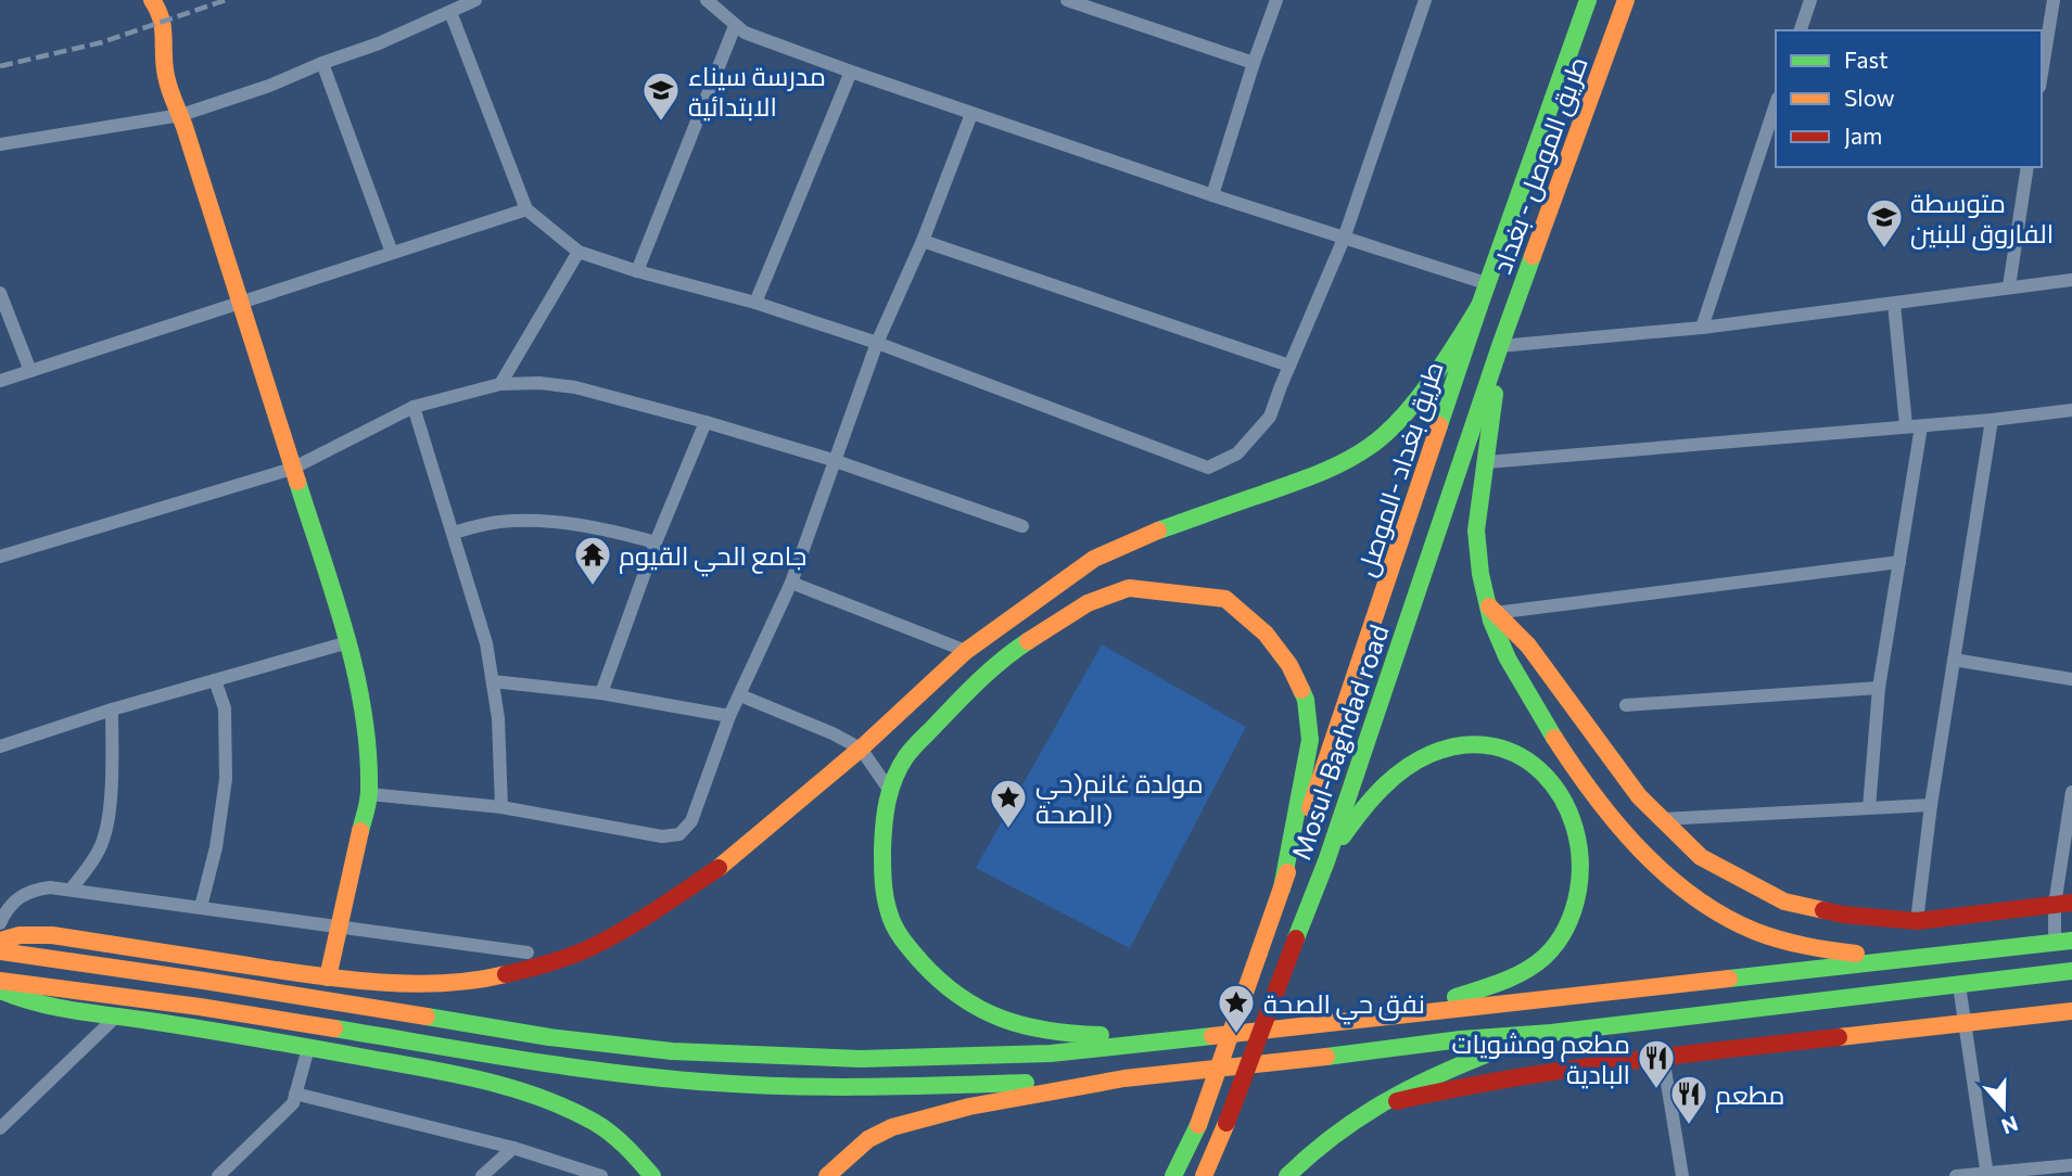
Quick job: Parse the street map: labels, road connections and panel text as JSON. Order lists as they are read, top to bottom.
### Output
{
  "streets": {
    "main road": ["طريق الموصل - بغداد", "طريق بغداد -الموصل", "Mosul-Baghdad road"]
  },
  "crossings": [
    ["طريق الموصل - بغداد", "Mosul-Baghdad road"]
  ],
  "places": {
    "school or university": ["مدرسة سيناء الابتدائية", "متوسطة الفاروق للبنين"],
    "temple": ["جامع الحي القيوم"],
    "place": ["مولدة غانم(حي الصحة)", "نفق حي الصحة"],
    "restaurant": ["مطعم ومشويات البادية", "مطعم"]
  },
  "legend": ["Fast", "Slow", "Jam"],
  "north": "bottom"
}
